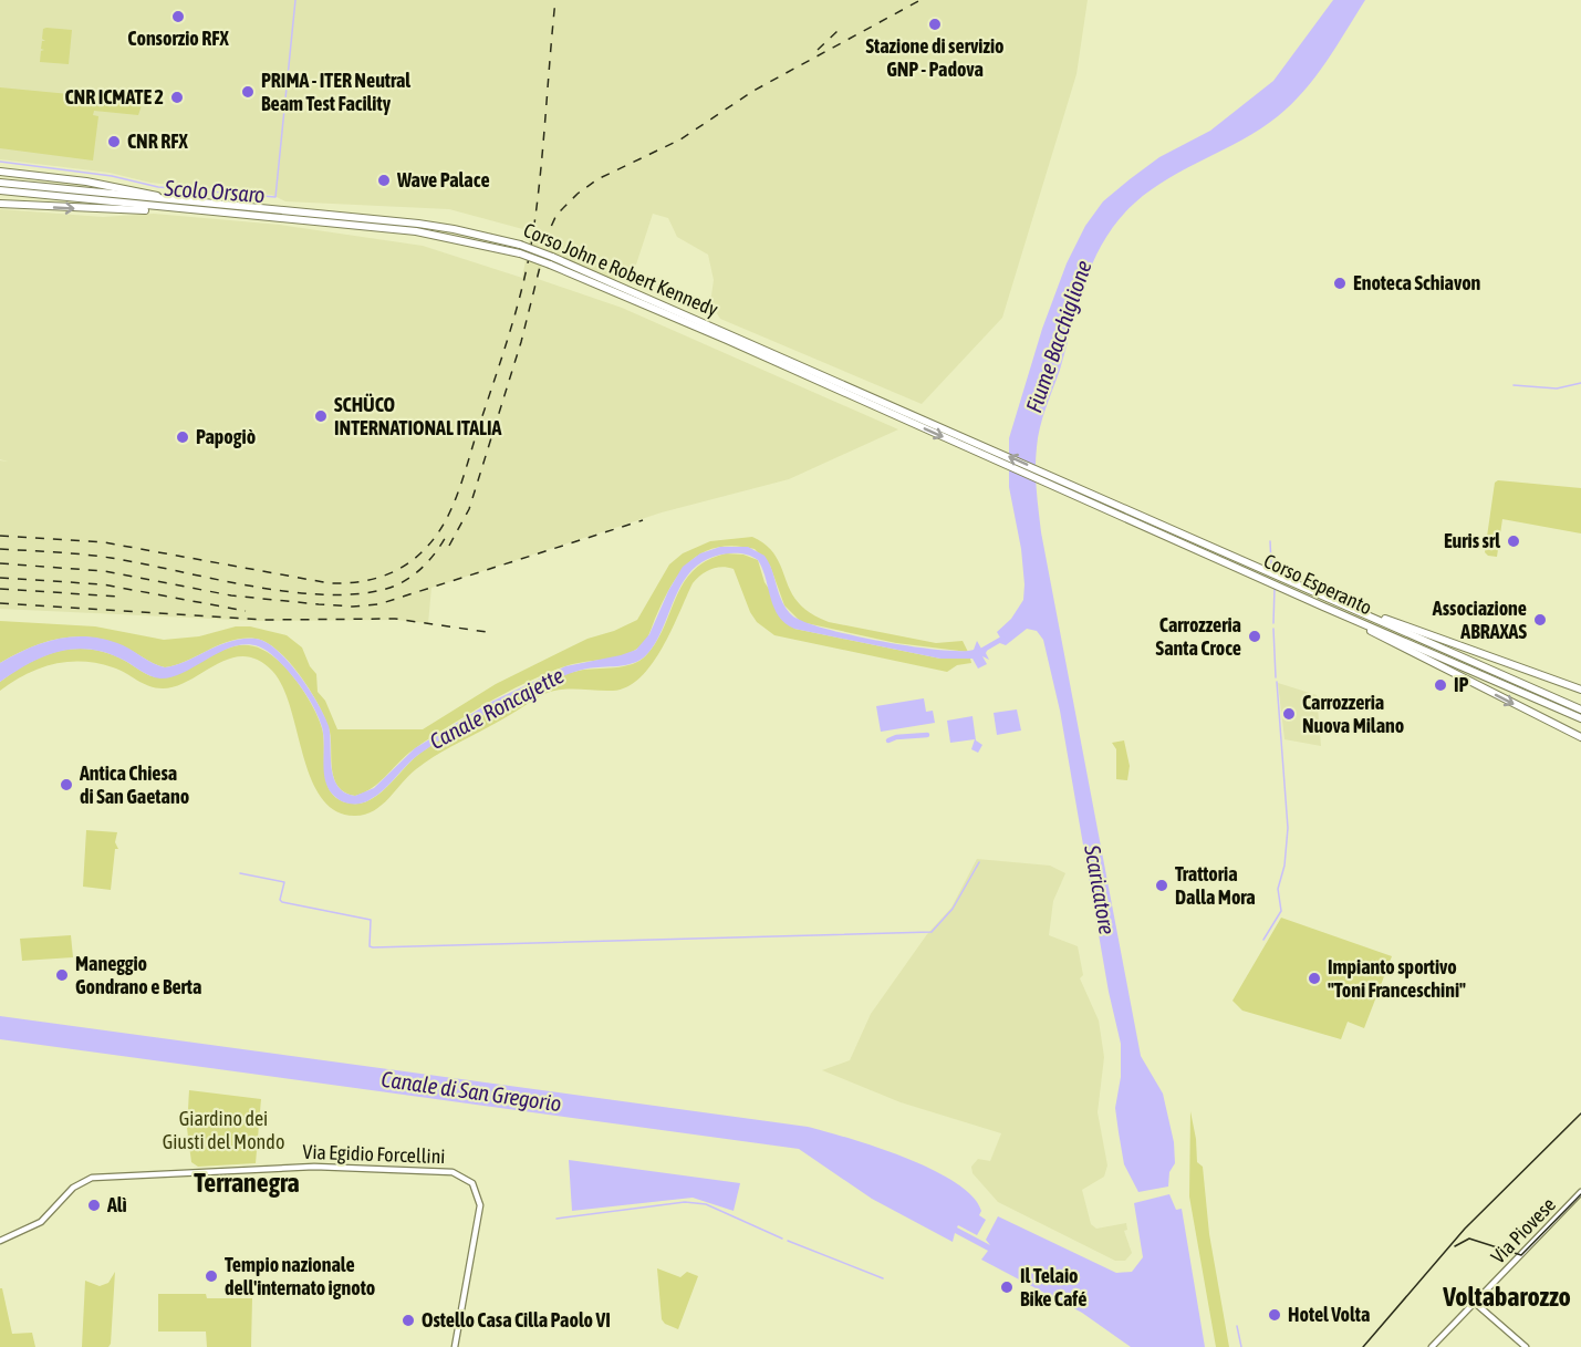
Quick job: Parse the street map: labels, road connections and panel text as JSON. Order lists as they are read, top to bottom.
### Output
{
  "streets": {
    "highway": ["Corso John e Robert Kennedy", "Corso Esperanto"],
    "street": ["Via Egidio Forcellini", "Via Piovese"]
  },
  "crossings": [
    ["Corso John e Robert Kennedy", "Corso Esperanto"]
  ],
  "districts": ["Terranegra", "Voltabarozzo"],
  "water": [
    "Scolo Orsaro",
    "Fiume Bacchiglione",
    "Canale Roncajette",
    "Scaricatore",
    "Canale di San Gregorio"
  ],
  "parks": ["Giardino dei Giusti del Mondo"],
  "places": [
    "Consorzio RFX",
    "Stazione di servizio GNP - Padova",
    "PRIMA - ITER Neutral Beam Test Facility",
    "CNR ICMATE 2",
    "CNR RFX",
    "Wave Palace",
    "Enoteca Schiavon",
    "SCHÜCO INTERNATIONAL ITALIA",
    "Papogiò",
    "Euris srl",
    "Associazione ABRAXAS",
    "Carrozzeria Santa Croce",
    "IP",
    "Carrozzeria Nuova Milano",
    "Antica Chiesa di San Gaetano",
    "Trattoria Dalla Mora",
    "Maneggio Gondrano e Berta",
    "Impianto sportivo \"Toni Franceschini\"",
    "Alì",
    "Tempio nazionale dell'internato ignoto",
    "Il Telaio Bike Café",
    "Hotel Volta",
    "Ostello Casa Cilla Paolo VI"
  ]
}
